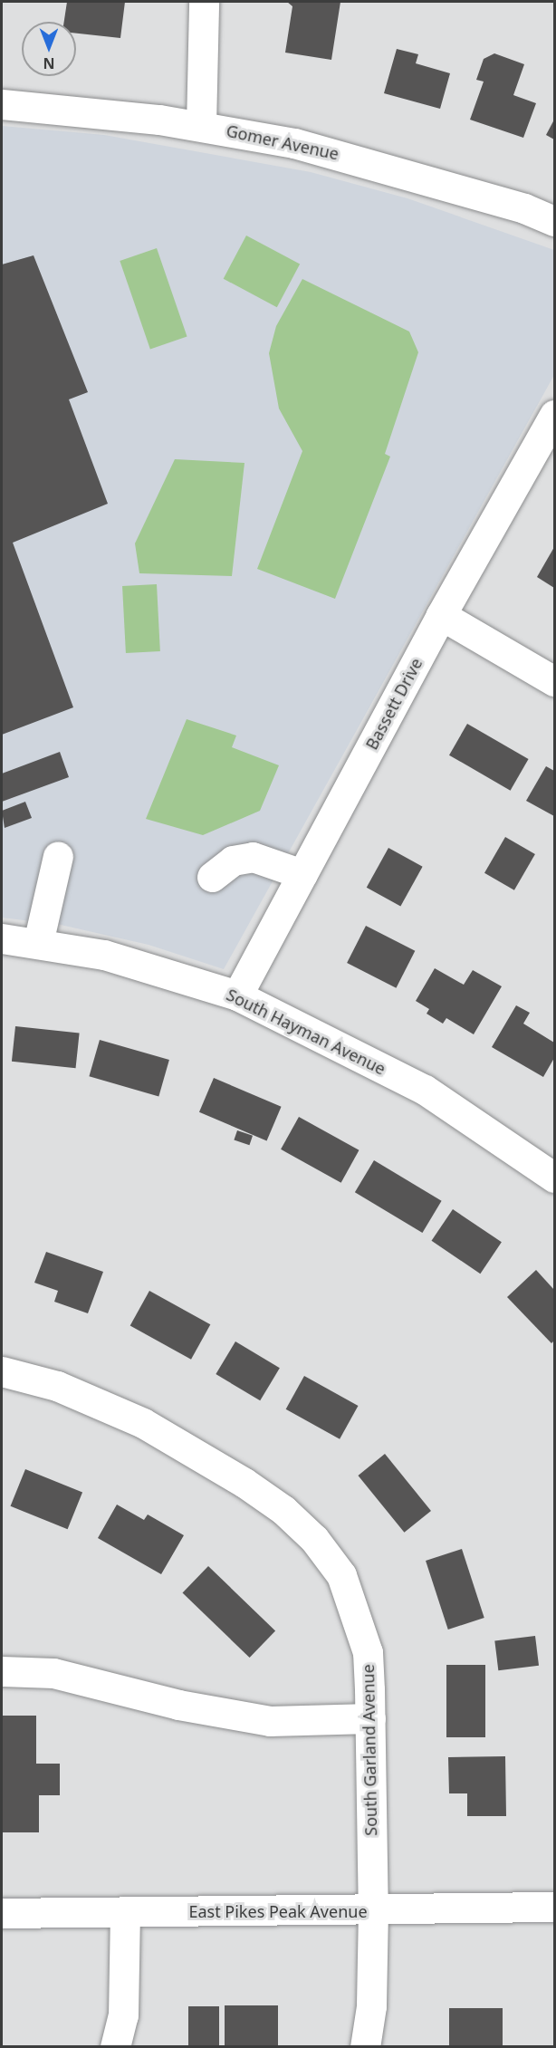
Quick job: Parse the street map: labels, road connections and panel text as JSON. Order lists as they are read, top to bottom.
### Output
{
  "streets": {
    "street": [
      "Gomer Avenue",
      "Bassett Drive",
      "South Hayman Avenue",
      "South Garland Avenue",
      "East Pikes Peak Avenue"
    ]
  },
  "crossings": [
    ["Bassett Drive", "South Hayman Avenue"],
    ["South Garland Avenue", "East Pikes Peak Avenue"]
  ],
  "north": "bottom"
}
